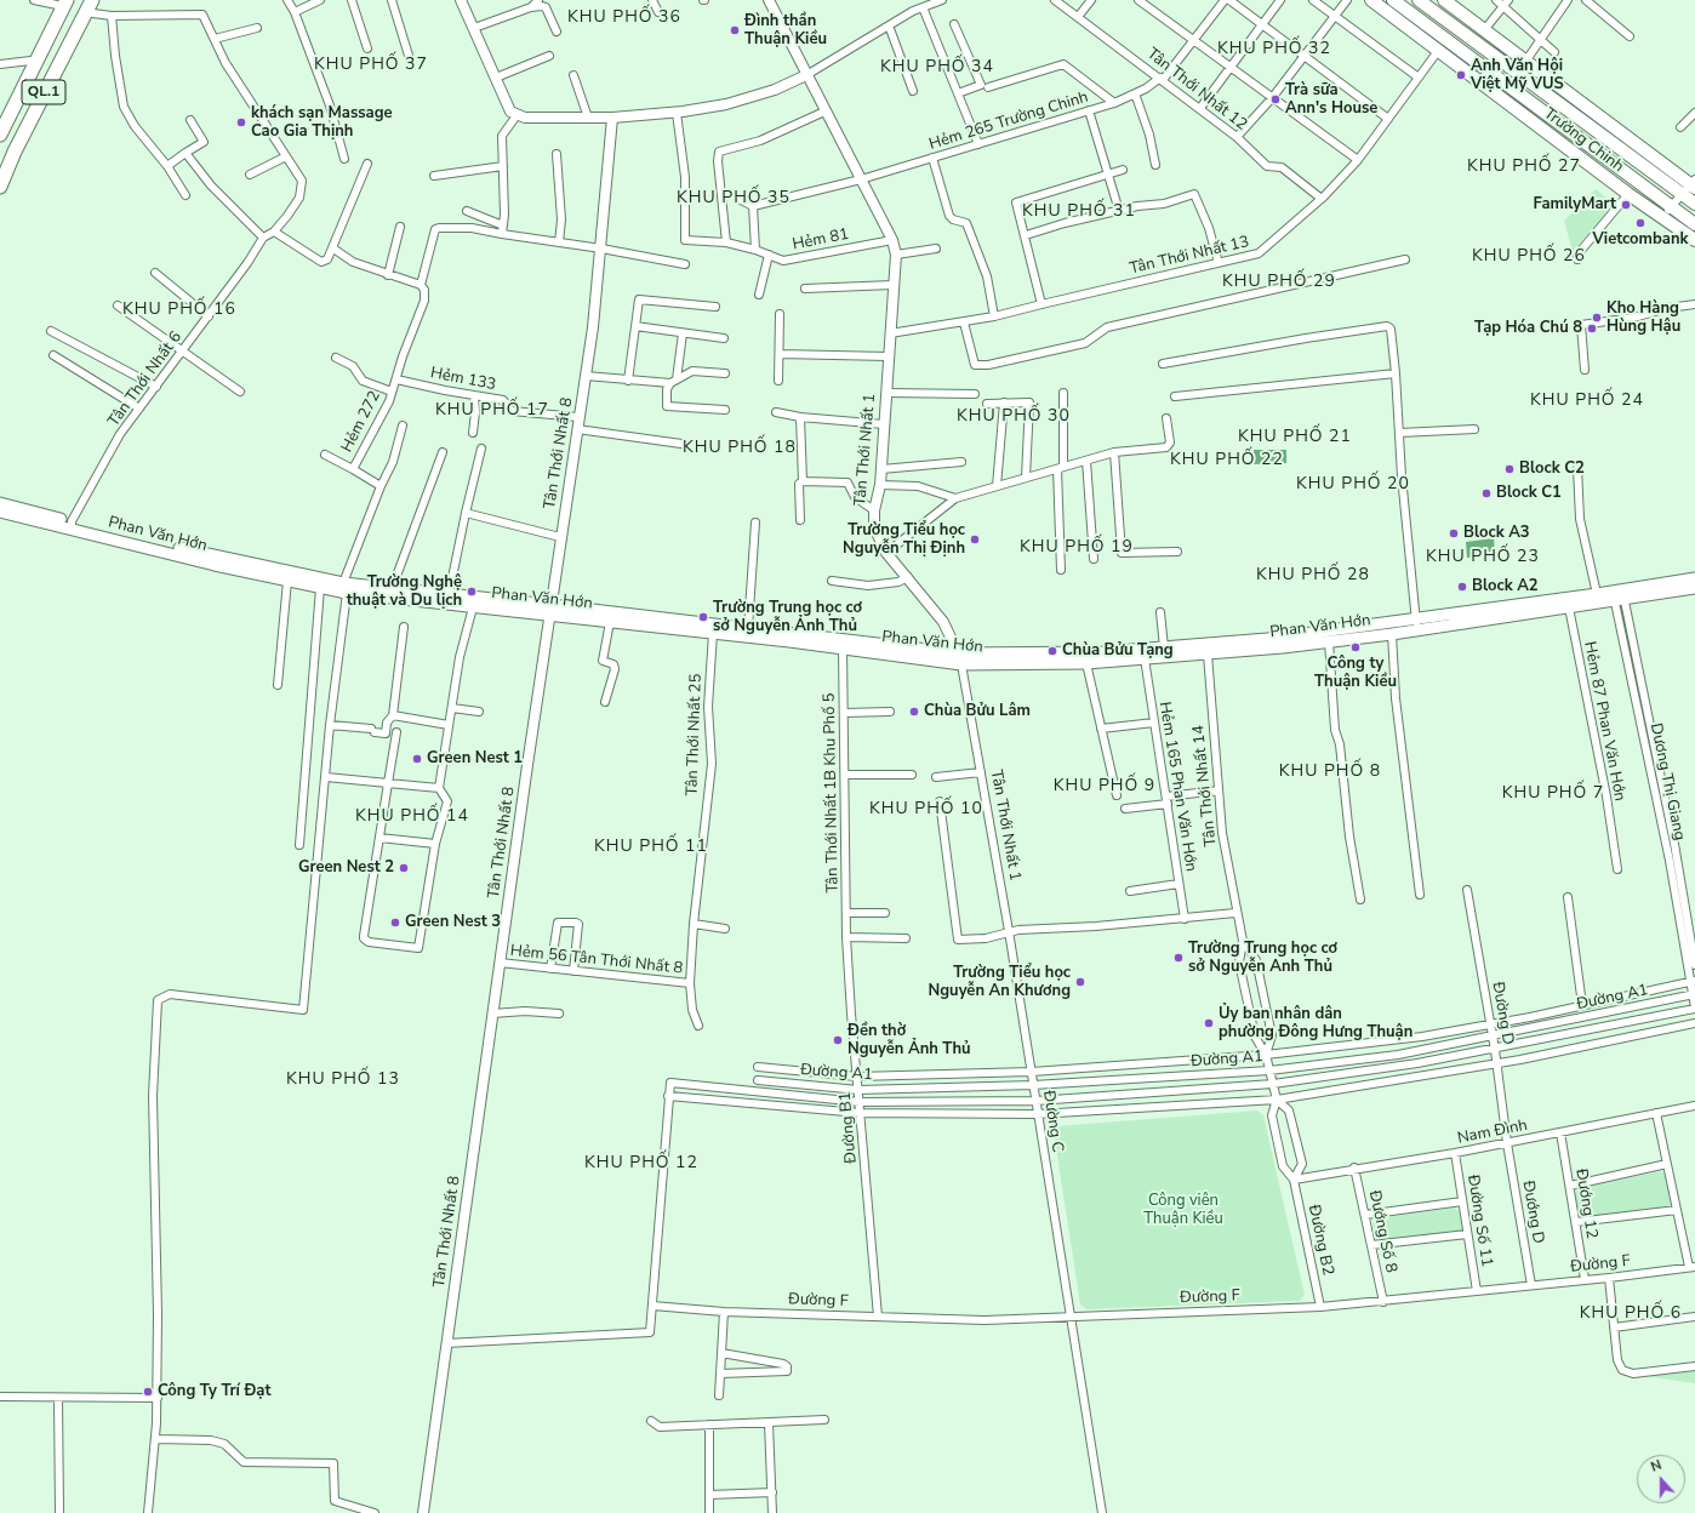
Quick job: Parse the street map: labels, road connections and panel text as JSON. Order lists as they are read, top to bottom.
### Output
{
  "streets": {
    "highway": ["QL.1"],
    "main road": ["Trường Chinh", "Phan Văn Hớn"],
    "street": [
      "Tân Thới Nhất 12",
      "Hẻm 265 Trường Chinh",
      "Hẻm 81",
      "Tân Thới Nhất 13",
      "Tân Thới Nhất 6",
      "Hẻm 133",
      "Hẻm 272",
      "Tân Thới Nhất 1",
      "Tân Thới Nhất 8",
      "Hẻm 87 Phan Văn Hớn",
      "Tân Thới Nhất 25",
      "Dương Thị Giang",
      "Tân Thới Nhất 14",
      "Hẻm 165 Phan Văn Hớn",
      "Tân Thới Nhất 1B Khu Phố 5",
      "Hẻm 56 Tân Thới Nhất 8",
      "Đường A1",
      "Đường D",
      "Đường C",
      "Đường B1",
      "Nam Đình",
      "Đướng 12",
      "Đướng D",
      "Đường Số 11",
      "Đướng Số 8",
      "Đường B2",
      "Đường F"
    ]
  },
  "crossings": [
    ["Tân Thới Nhất 12", "Hẻm 265 Trường Chinh"],
    ["Tân Thới Nhất 12", "Tân Thới Nhất 13"],
    ["QL.1", "Tân Thới Nhất 6"],
    ["Hẻm 265 Trường Chinh", "Tân Thới Nhất 1"],
    ["Trường Chinh", "Tân Thới Nhất 13"],
    ["Hẻm 81", "Tân Thới Nhất 1"],
    ["Tân Thới Nhất 13", "Tân Thới Nhất 1"],
    ["Tân Thới Nhất 6", "Phan Văn Hớn"],
    ["Hẻm 133", "Hẻm 272"],
    ["Hẻm 133", "Tân Thới Nhất 8"],
    ["Tân Thới Nhất 1", "Phan Văn Hớn"],
    ["Tân Thới Nhất 1", "Đường C"],
    ["Tân Thới Nhất 8", "Phan Văn Hớn"],
    ["Tân Thới Nhất 8", "Hẻm 56 Tân Thới Nhất 8"],
    ["Phan Văn Hớn", "Hẻm 87 Phan Văn Hớn"],
    ["Phan Văn Hớn", "Tân Thới Nhất 25"],
    ["Phan Văn Hớn", "Dương Thị Giang"],
    ["Phan Văn Hớn", "Tân Thới Nhất 14"],
    ["Phan Văn Hớn", "Hẻm 165 Phan Văn Hớn"],
    ["Phan Văn Hớn", "Tân Thới Nhất 1B Khu Phố 5"],
    ["Tân Thới Nhất 25", "Hẻm 56 Tân Thới Nhất 8"],
    ["Dương Thị Giang", "Đường A1"],
    ["Tân Thới Nhất 14", "Đường B2"],
    ["Tân Thới Nhất 1B Khu Phố 5", "Đường B1"],
    ["Đường A1", "Đường D"],
    ["Đường A1", "Đường C"],
    ["Đường A1", "Đường B1"],
    ["Đường A1", "Đường B2"],
    ["Đường D", "Nam Đình"],
    ["Đường D", "Đướng D"],
    ["Đường C", "Đường F"],
    ["Đường B1", "Đường F"],
    ["Nam Đình", "Đướng 12"],
    ["Nam Đình", "Đướng D"],
    ["Nam Đình", "Đường Số 11"],
    ["Nam Đình", "Đướng Số 8"],
    ["Nam Đình", "Đường B2"],
    ["Đướng 12", "Đường F"],
    ["Đướng D", "Đường F"],
    ["Đường Số 11", "Đường F"],
    ["Đướng Số 8", "Đường F"],
    ["Đường B2", "Đường F"]
  ],
  "districts": [
    "KHU PHỐ 36",
    "KHU PHỐ 32",
    "KHU PHỐ 37",
    "KHU PHỐ 34",
    "KHU PHỐ 27",
    "KHU PHỐ 35",
    "KHU PHỐ 31",
    "KHU PHỐ 26",
    "KHU PHỐ 29",
    "KHU PHỐ 16",
    "KHU PHỐ 24",
    "KHU PHỐ 17",
    "KHU PHỐ 30",
    "KHU PHỐ 21",
    "KHU PHỐ 18",
    "KHU PHỐ 22",
    "KHU PHỐ 20",
    "KHU PHỐ 19",
    "KHU PHỐ 23",
    "KHU PHỐ 28",
    "KHU PHỐ 8",
    "KHU PHỐ 9",
    "KHU PHỐ 7",
    "KHU PHỐ 10",
    "KHU PHỐ 14",
    "KHU PHỐ 11",
    "KHU PHỐ 13",
    "KHU PHỐ 12",
    "KHU PHỐ 6"
  ],
  "parks": ["Công viên Thuận Kiều"],
  "places": [
    "Đình thần Thuận Kiều",
    "Anh Văn Hội Việt Mỹ VUS",
    "Trà sữa Ann's House",
    "khách sạn Massage Cao Gia Thịnh",
    "FamilyMart",
    "Vietcombank",
    "Kho Hàng Hùng Hậu",
    "Tạp Hóa Chú 8",
    "Block C2",
    "Block C1",
    "Block A3",
    "Trường Tiểu học Nguyễn Thị Định",
    "Block A2",
    "Trường Nghệ thuật và Du lịch",
    "Trường Trung học cơ sở Nguyễn Ảnh Thủ",
    "Công ty Thuận Kiều",
    "Chùa Bửu Tạng",
    "Chùa Bửu Lâm",
    "Green Nest 1",
    "Green Nest 2",
    "Green Nest 3",
    "Trường Trung học cơ sở Nguyễn Anh Thủ",
    "Trường Tiểu học Nguyễn An Khương",
    "Ủy ban nhân dân phường Đông Hưng Thuận",
    "Đền thờ Nguyễn Ảnh Thủ",
    "Công Ty Trí Đạt"
  ],
  "north": "top"
}
